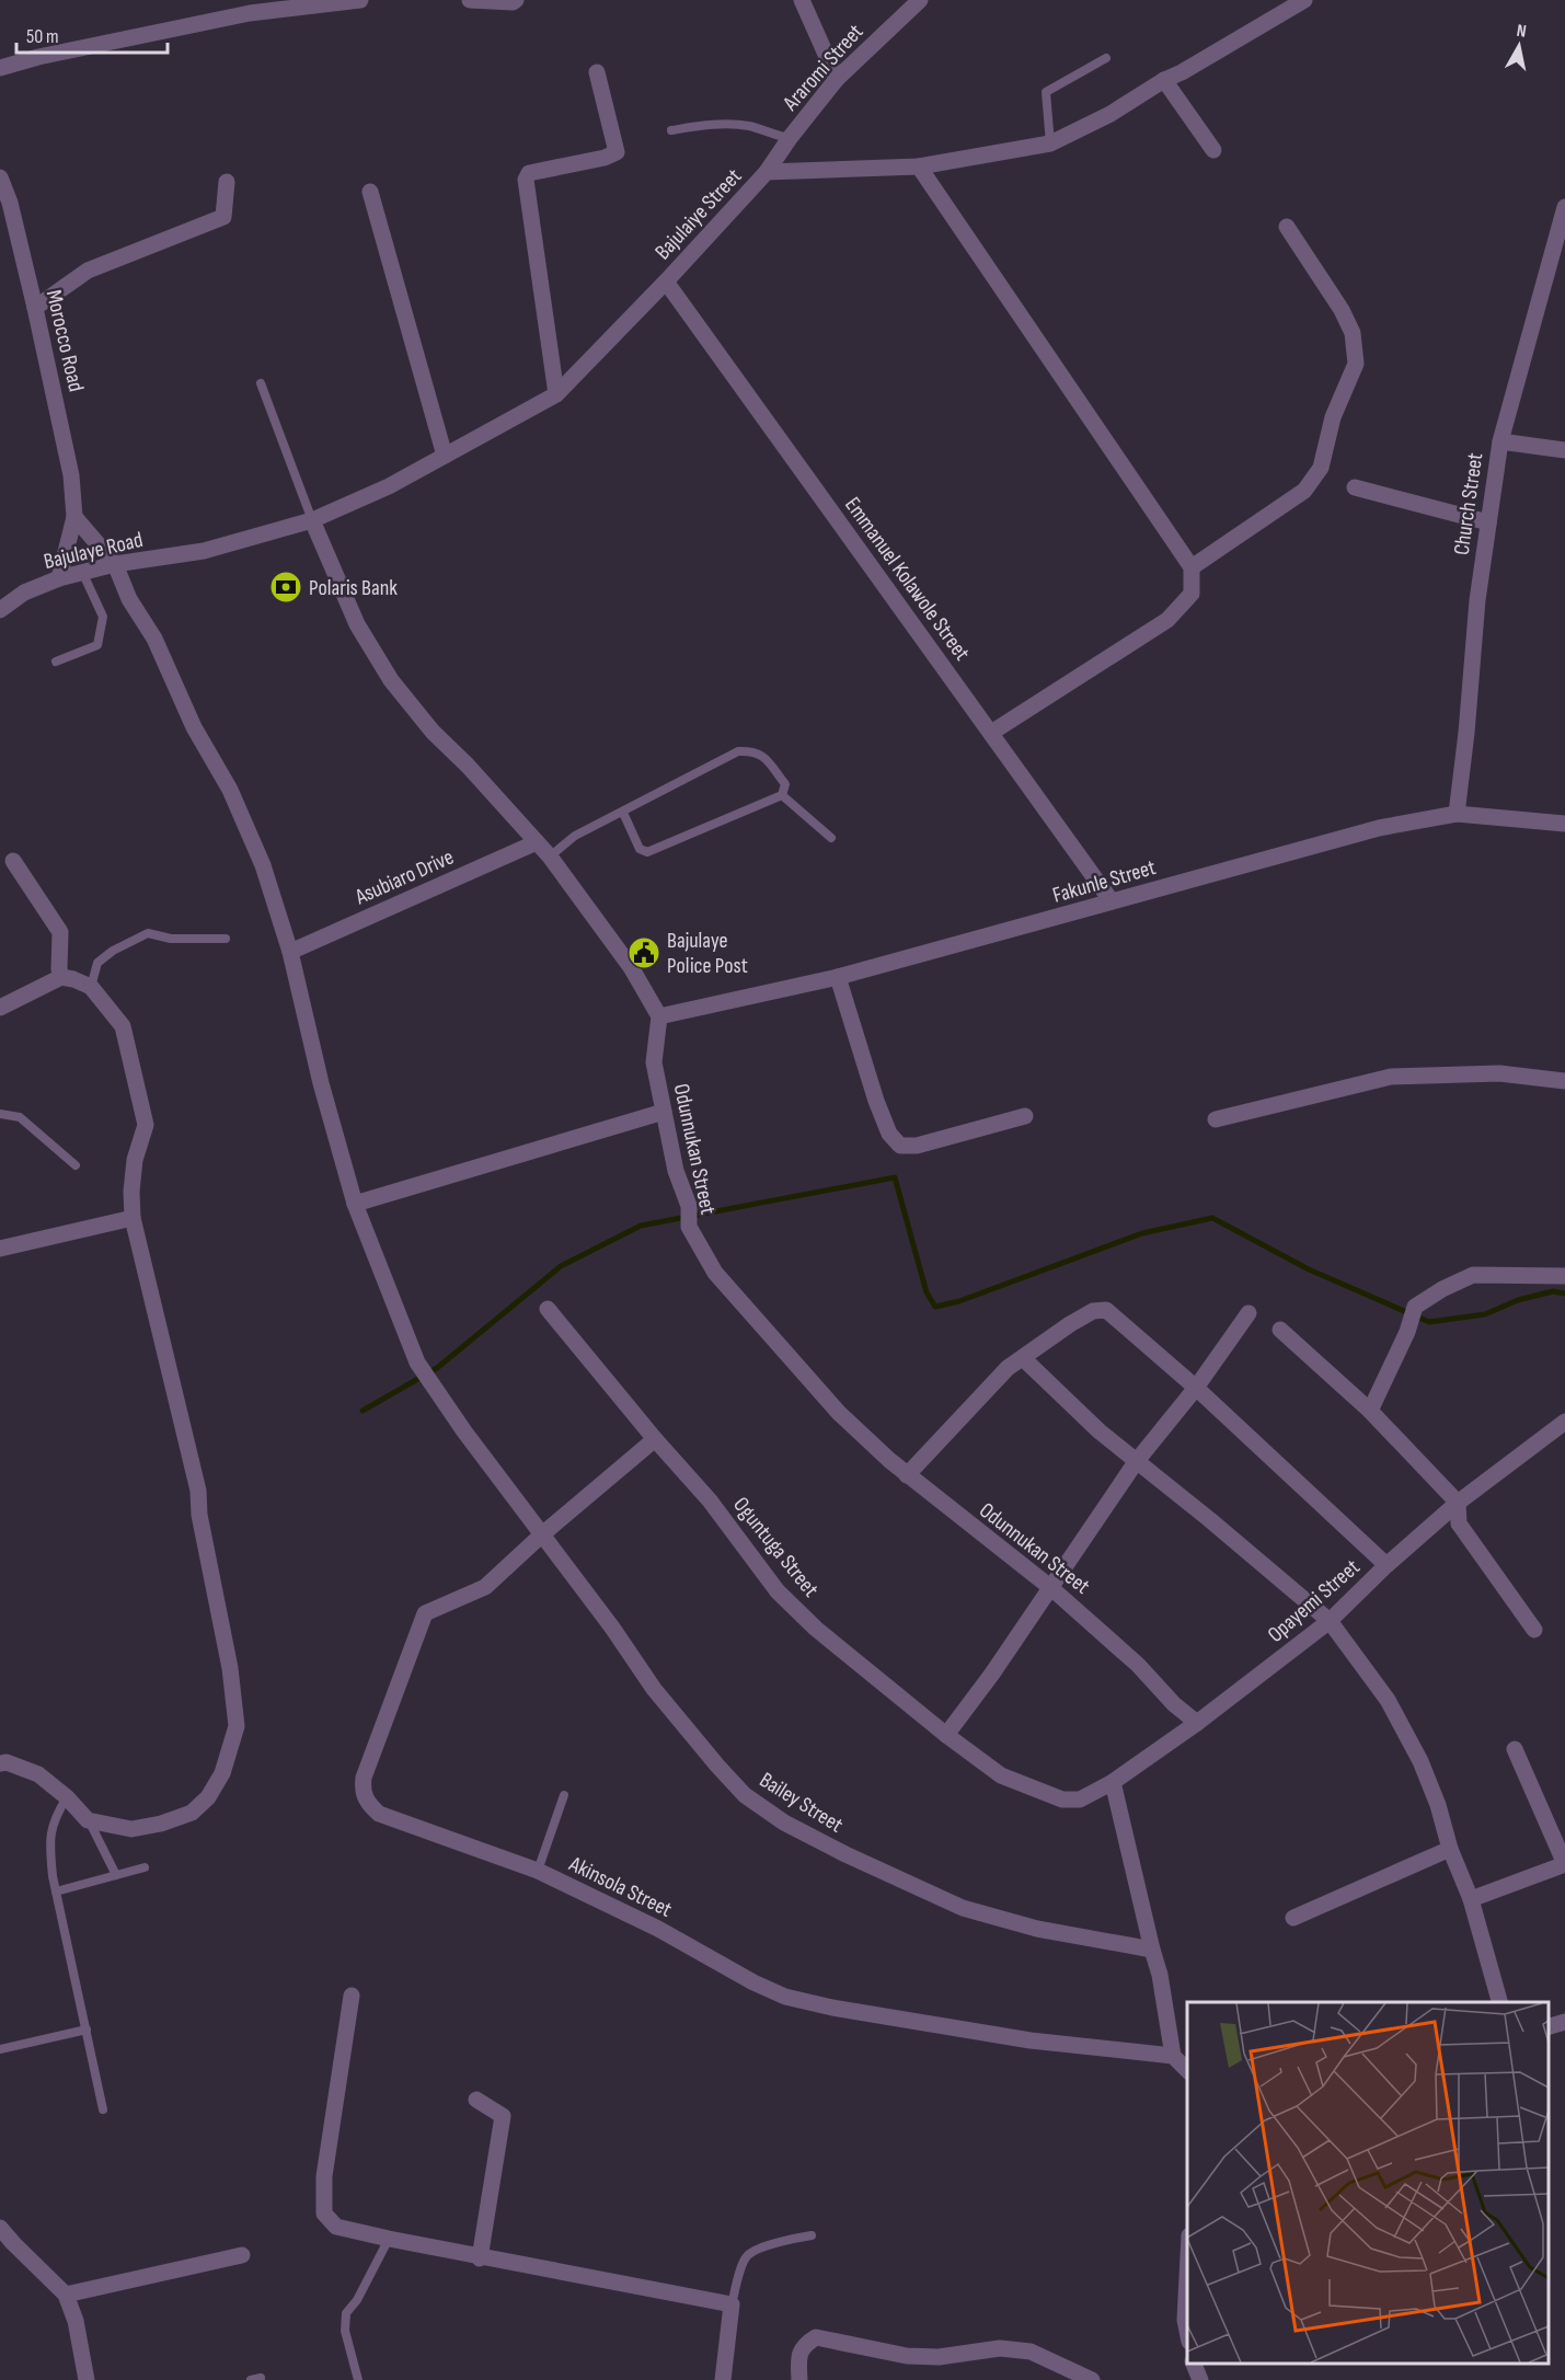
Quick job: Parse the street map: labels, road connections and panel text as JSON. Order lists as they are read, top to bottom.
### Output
{
  "streets": {
    "street": [
      "Araromi Street",
      "Bajulaiye Street",
      "Morocco Road",
      "Church Street",
      "Bajulaye Road",
      "Emmanuel Kolawole Street",
      "Asubiaro Drive",
      "Fakunle Street",
      "Odunnukan Street",
      "Oguntuga Street",
      "Opayemi Street",
      "Bailey Street",
      "Akinsola Street"
    ]
  },
  "crossings": [
    ["Araromi Street", "Bajulaiye Street"],
    ["Bajulaiye Street", "Bajulaye Road"],
    ["Bajulaiye Street", "Emmanuel Kolawole Street"],
    ["Morocco Road", "Bajulaye Road"],
    ["Church Street", "Fakunle Street"],
    ["Bajulaye Road", "Bailey Street"],
    ["Emmanuel Kolawole Street", "Fakunle Street"],
    ["Asubiaro Drive", "Bailey Street"],
    ["Fakunle Street", "Odunnukan Street"],
    ["Odunnukan Street", "Opayemi Street"],
    ["Oguntuga Street", "Opayemi Street"],
    ["Bailey Street", "Akinsola Street"]
  ],
  "places": {
    "bank": ["Polaris Bank"],
    "public building": ["Bajulaye Police Post"]
  },
  "scale_bar": "50 m",
  "north": "top"
}
